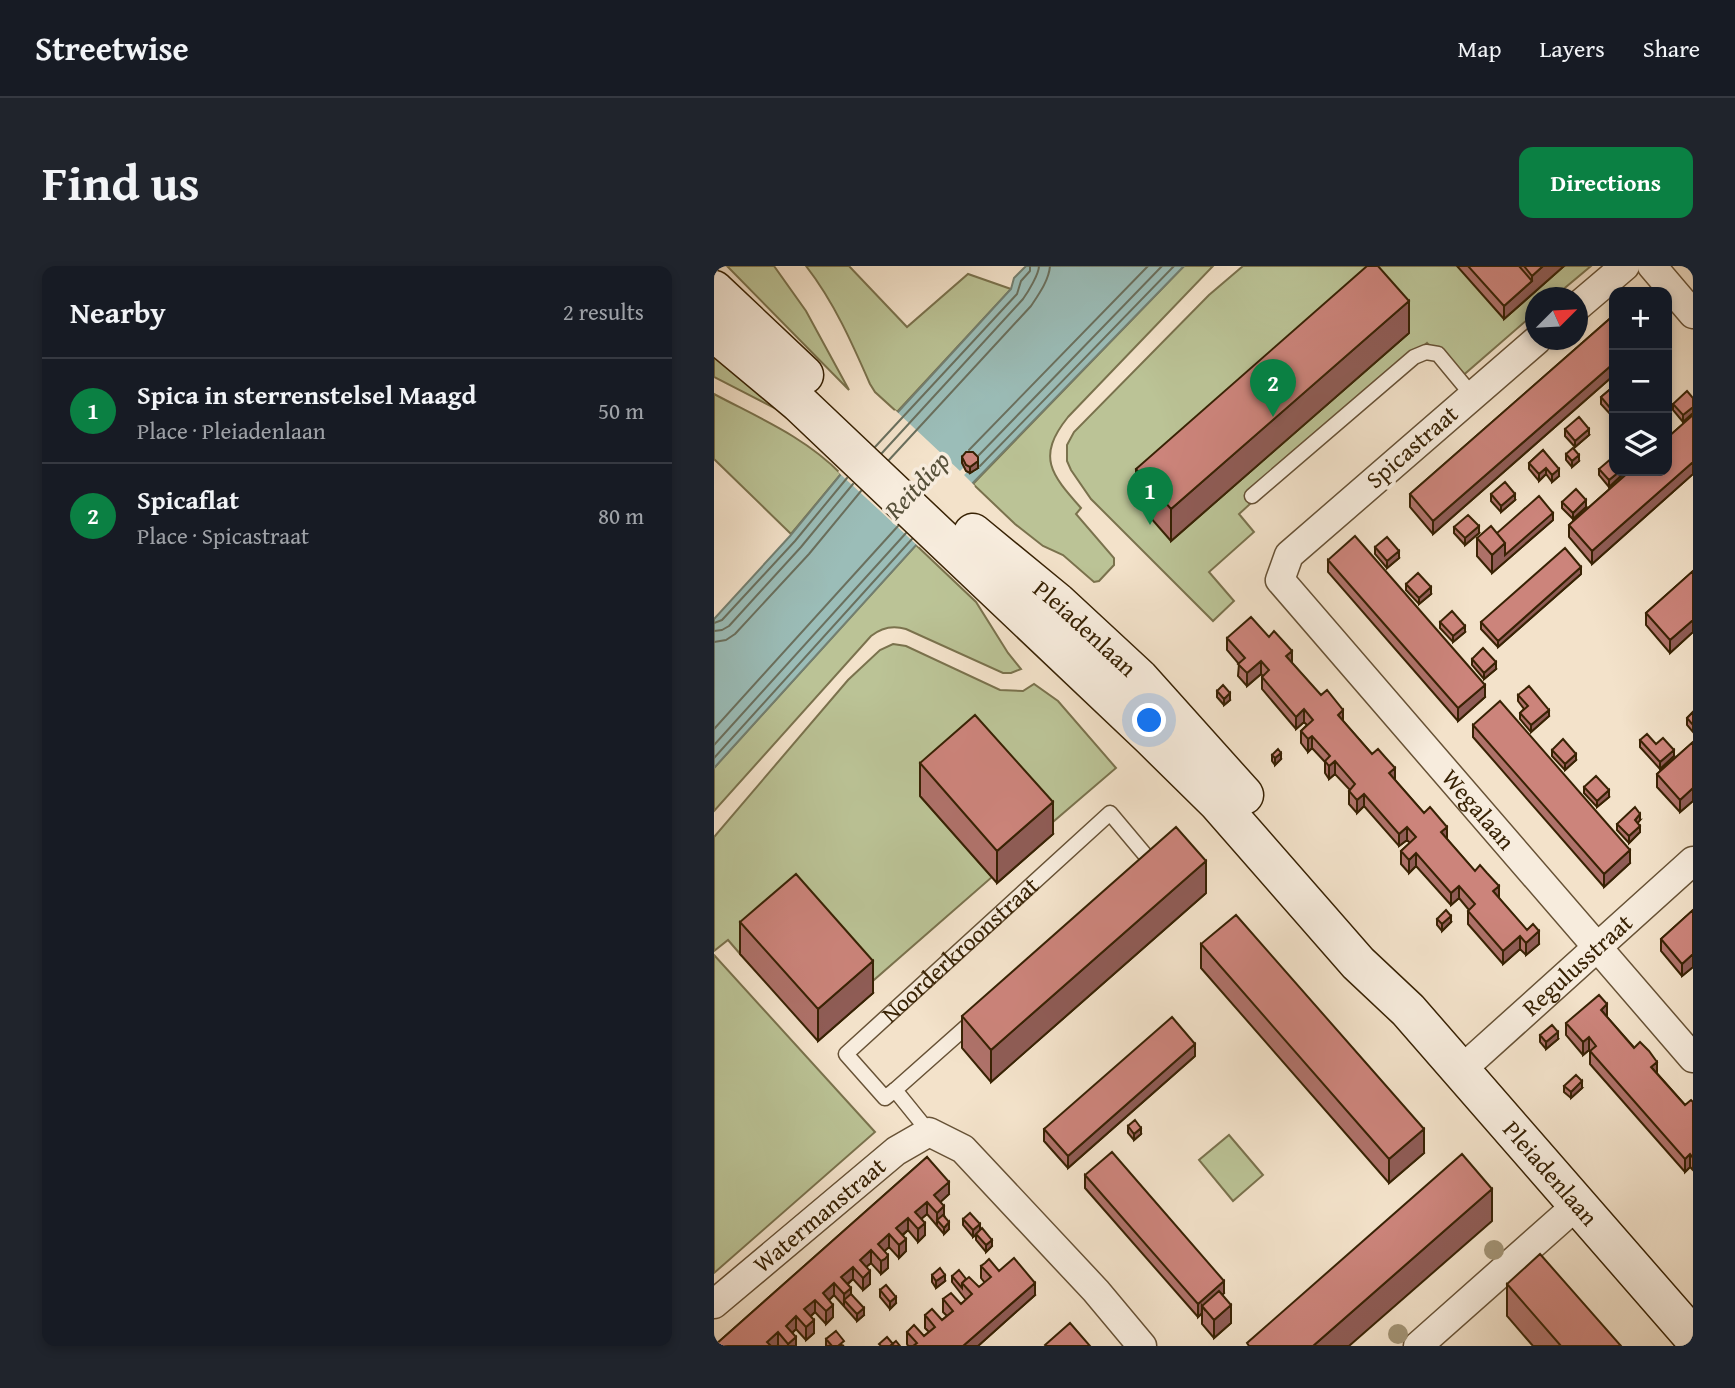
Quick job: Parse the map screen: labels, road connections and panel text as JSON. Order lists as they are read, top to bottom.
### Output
{
  "streets": {
    "main road": ["Pleiadenlaan"],
    "street": [
      "Spicastraat",
      "Wegalaan",
      "Regulusstraat",
      "Watermanstraat"
    ],
    "lane": ["Noorderkroonstraat"]
  },
  "crossings": [
    ["Spicastraat", "Wegalaan"],
    ["Pleiadenlaan", "Regulusstraat"],
    ["Wegalaan", "Regulusstraat"]
  ],
  "water": ["Reitdiep"],
  "north": "top right",
  "page": {
    "header": "Streetwise",
    "nav": ["Map", "Layers", "Share"],
    "title": "Find us",
    "buttons": "Directions",
    "heading": ["Nearby", "2 results"],
    "map_buttons": ["+", "−"],
    "list": [
      {
        "mark": "1",
        "name": "Spica in sterrenstelsel Maagd",
        "note": "Place · Pleiadenlaan",
        "value": "50 m"
      },
      {
        "mark": "2",
        "name": "Spicaflat",
        "note": "Place · Spicastraat",
        "value": "80 m"
      }
    ],
    "pins": ["2", "1"]
  }
}
